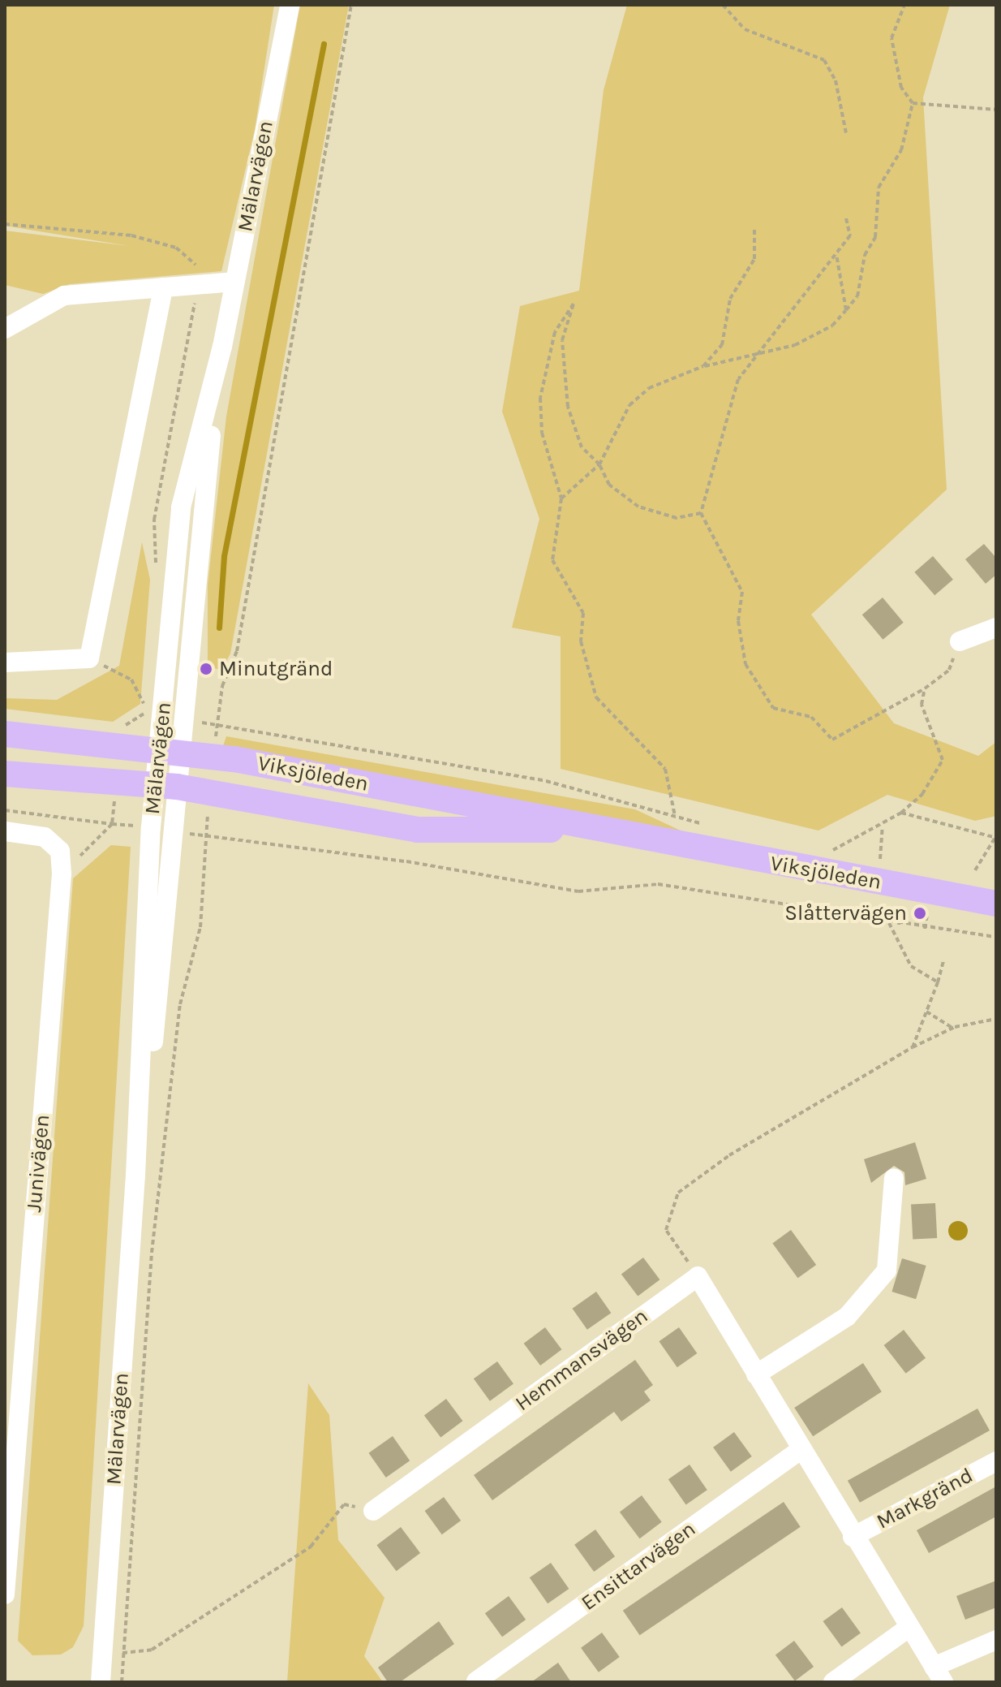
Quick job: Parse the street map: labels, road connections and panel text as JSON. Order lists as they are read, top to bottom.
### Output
{
  "streets": {
    "main road": ["Viksjöleden"],
    "street": [
      "Mälarvägen",
      "Junivägen",
      "Hemmansvägen",
      "Markgränd",
      "Ensittarvägen"
    ]
  },
  "crossings": [
    ["Mälarvägen", "Viksjöleden"]
  ],
  "places": ["Minutgränd", "Slåttervägen"]
}
